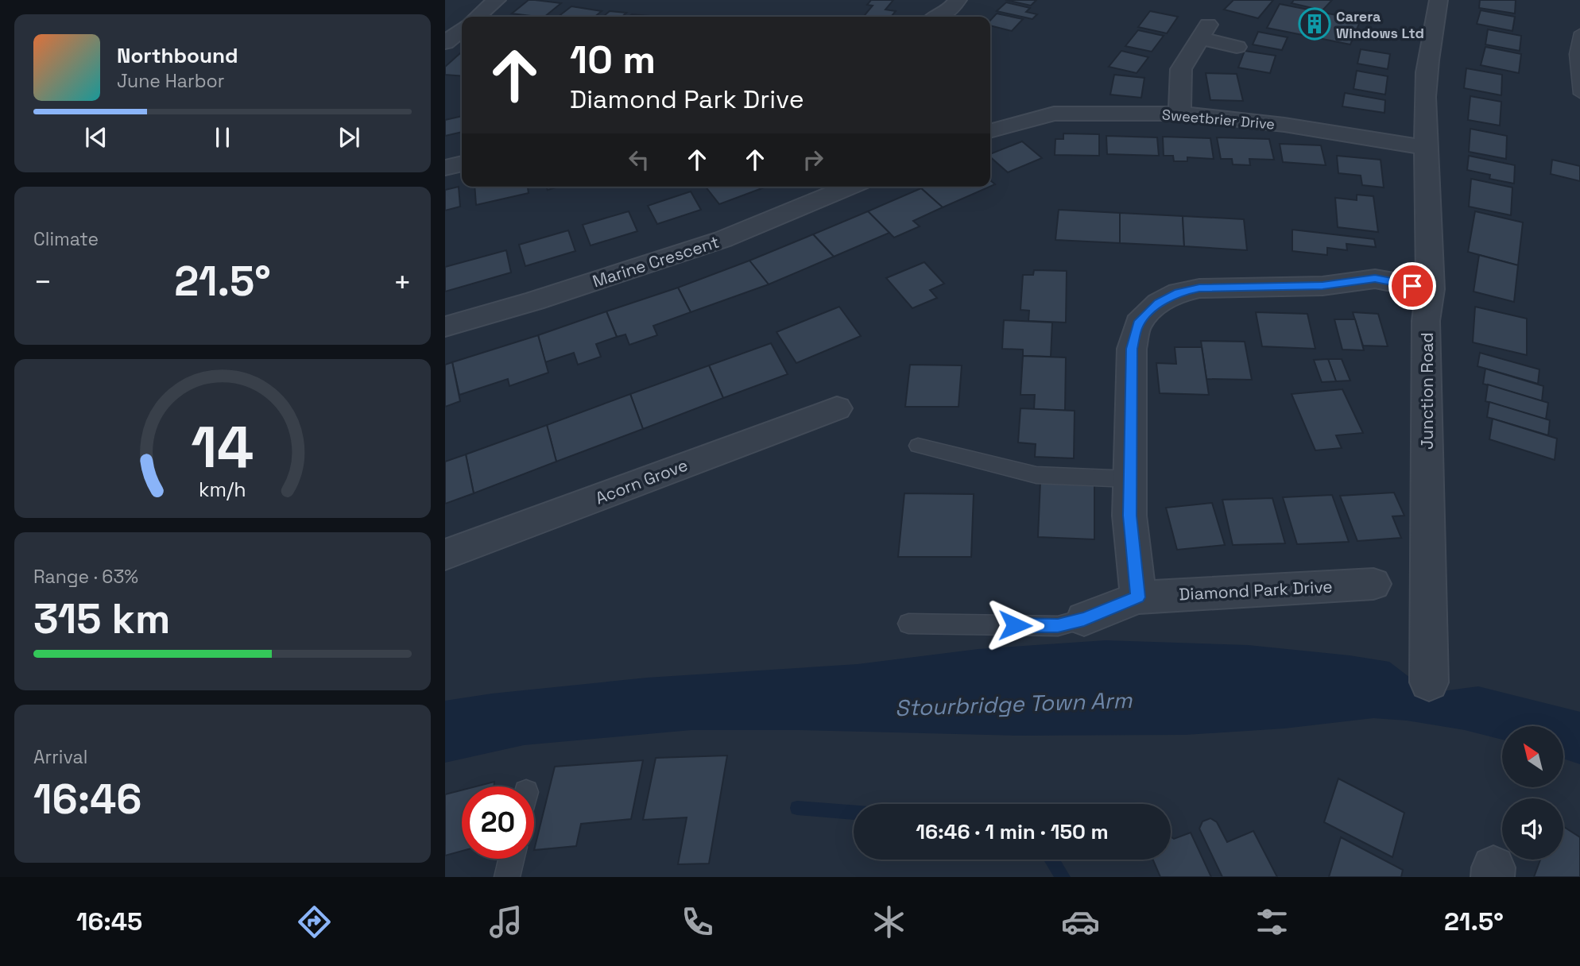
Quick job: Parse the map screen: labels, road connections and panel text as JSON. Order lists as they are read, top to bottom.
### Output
{
  "streets": {
    "street": [
      "Sweetbrier Drive",
      "Marine Crescent",
      "Junction Road",
      "Acorn Grove",
      "Diamond Park Drive"
    ]
  },
  "crossings": [
    ["Sweetbrier Drive", "Junction Road"]
  ],
  "water": ["Stourbridge Town Arm"],
  "places": {
    "building": ["Carera Windows Ltd"]
  },
  "north": "top left",
  "page": {
    "turn": ["10 m", "Diamond Park Drive"],
    "song": ["Northbound", "June Harbor"],
    "tile": [
      "Climate",
      ["Range · 63%", "315 km"],
      ["Arrival", "16:46"]
    ],
    "heat": ["−", "21.5°", "+"],
    "limit": "20",
    "trip": "16:46 · 1 min · 150 m",
    "tabs": ["16:45", "21.5°"],
    "gauge": ["14", "km/h"]
  }
}
